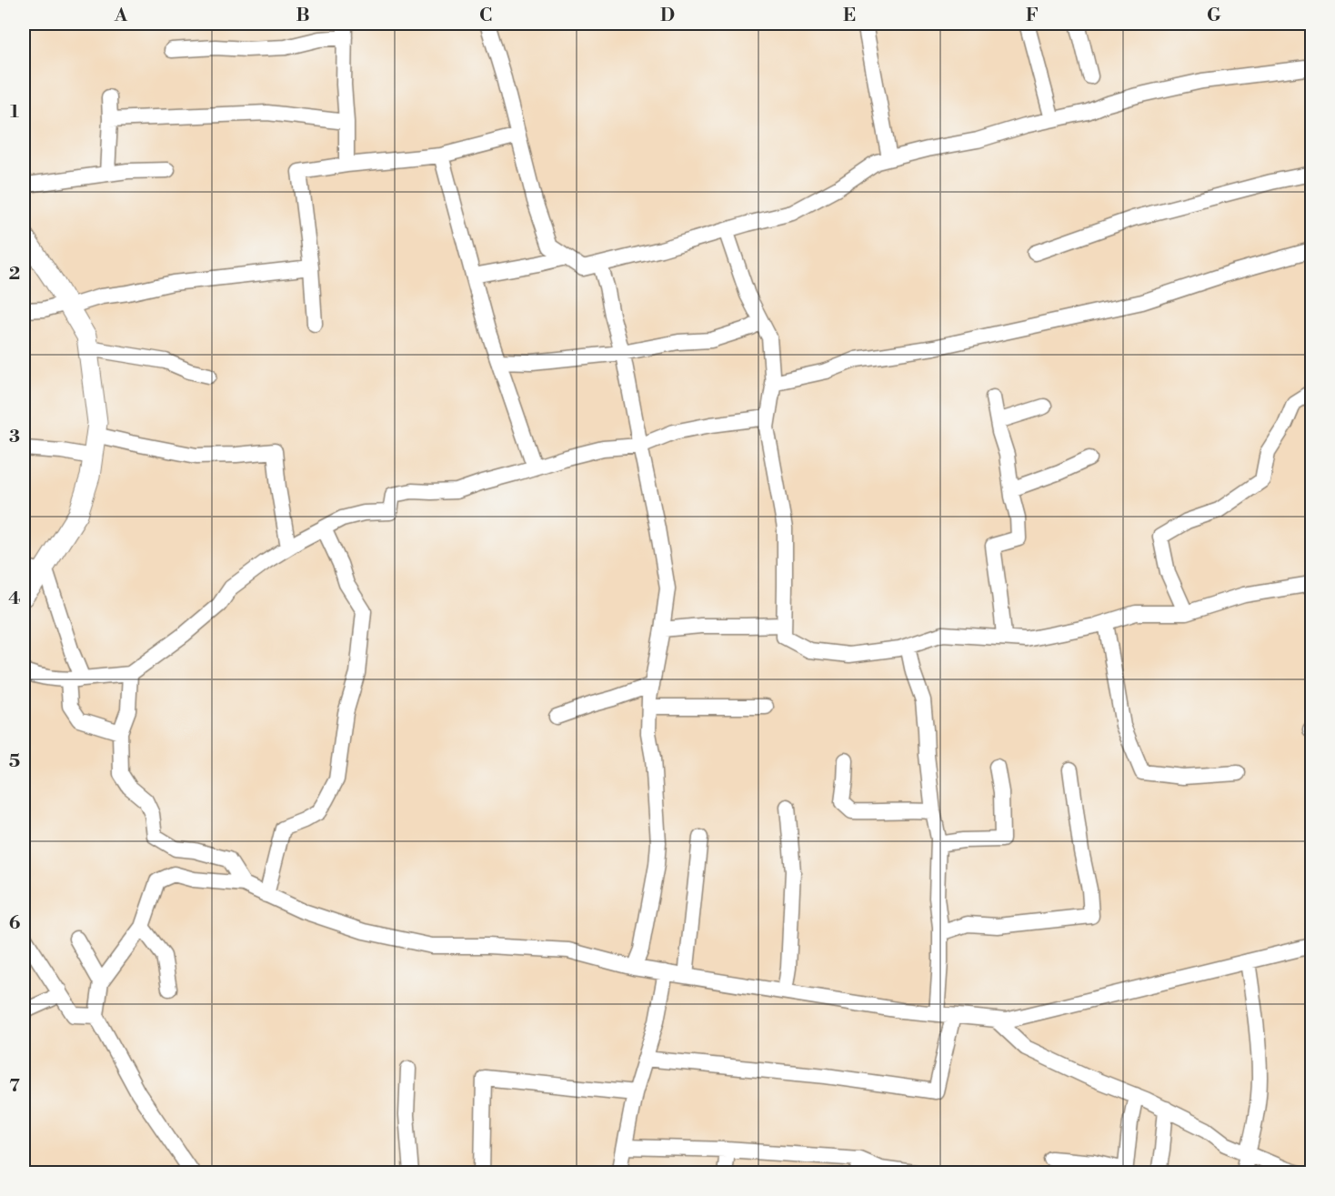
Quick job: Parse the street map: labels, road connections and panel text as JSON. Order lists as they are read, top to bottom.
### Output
{
  "grid": {
    "columns": [
      "A",
      "B",
      "C",
      "D",
      "E",
      "F",
      "G"
    ],
    "rows": [
      "1",
      "2",
      "3",
      "4",
      "5",
      "6",
      "7"
    ]
  }
}
